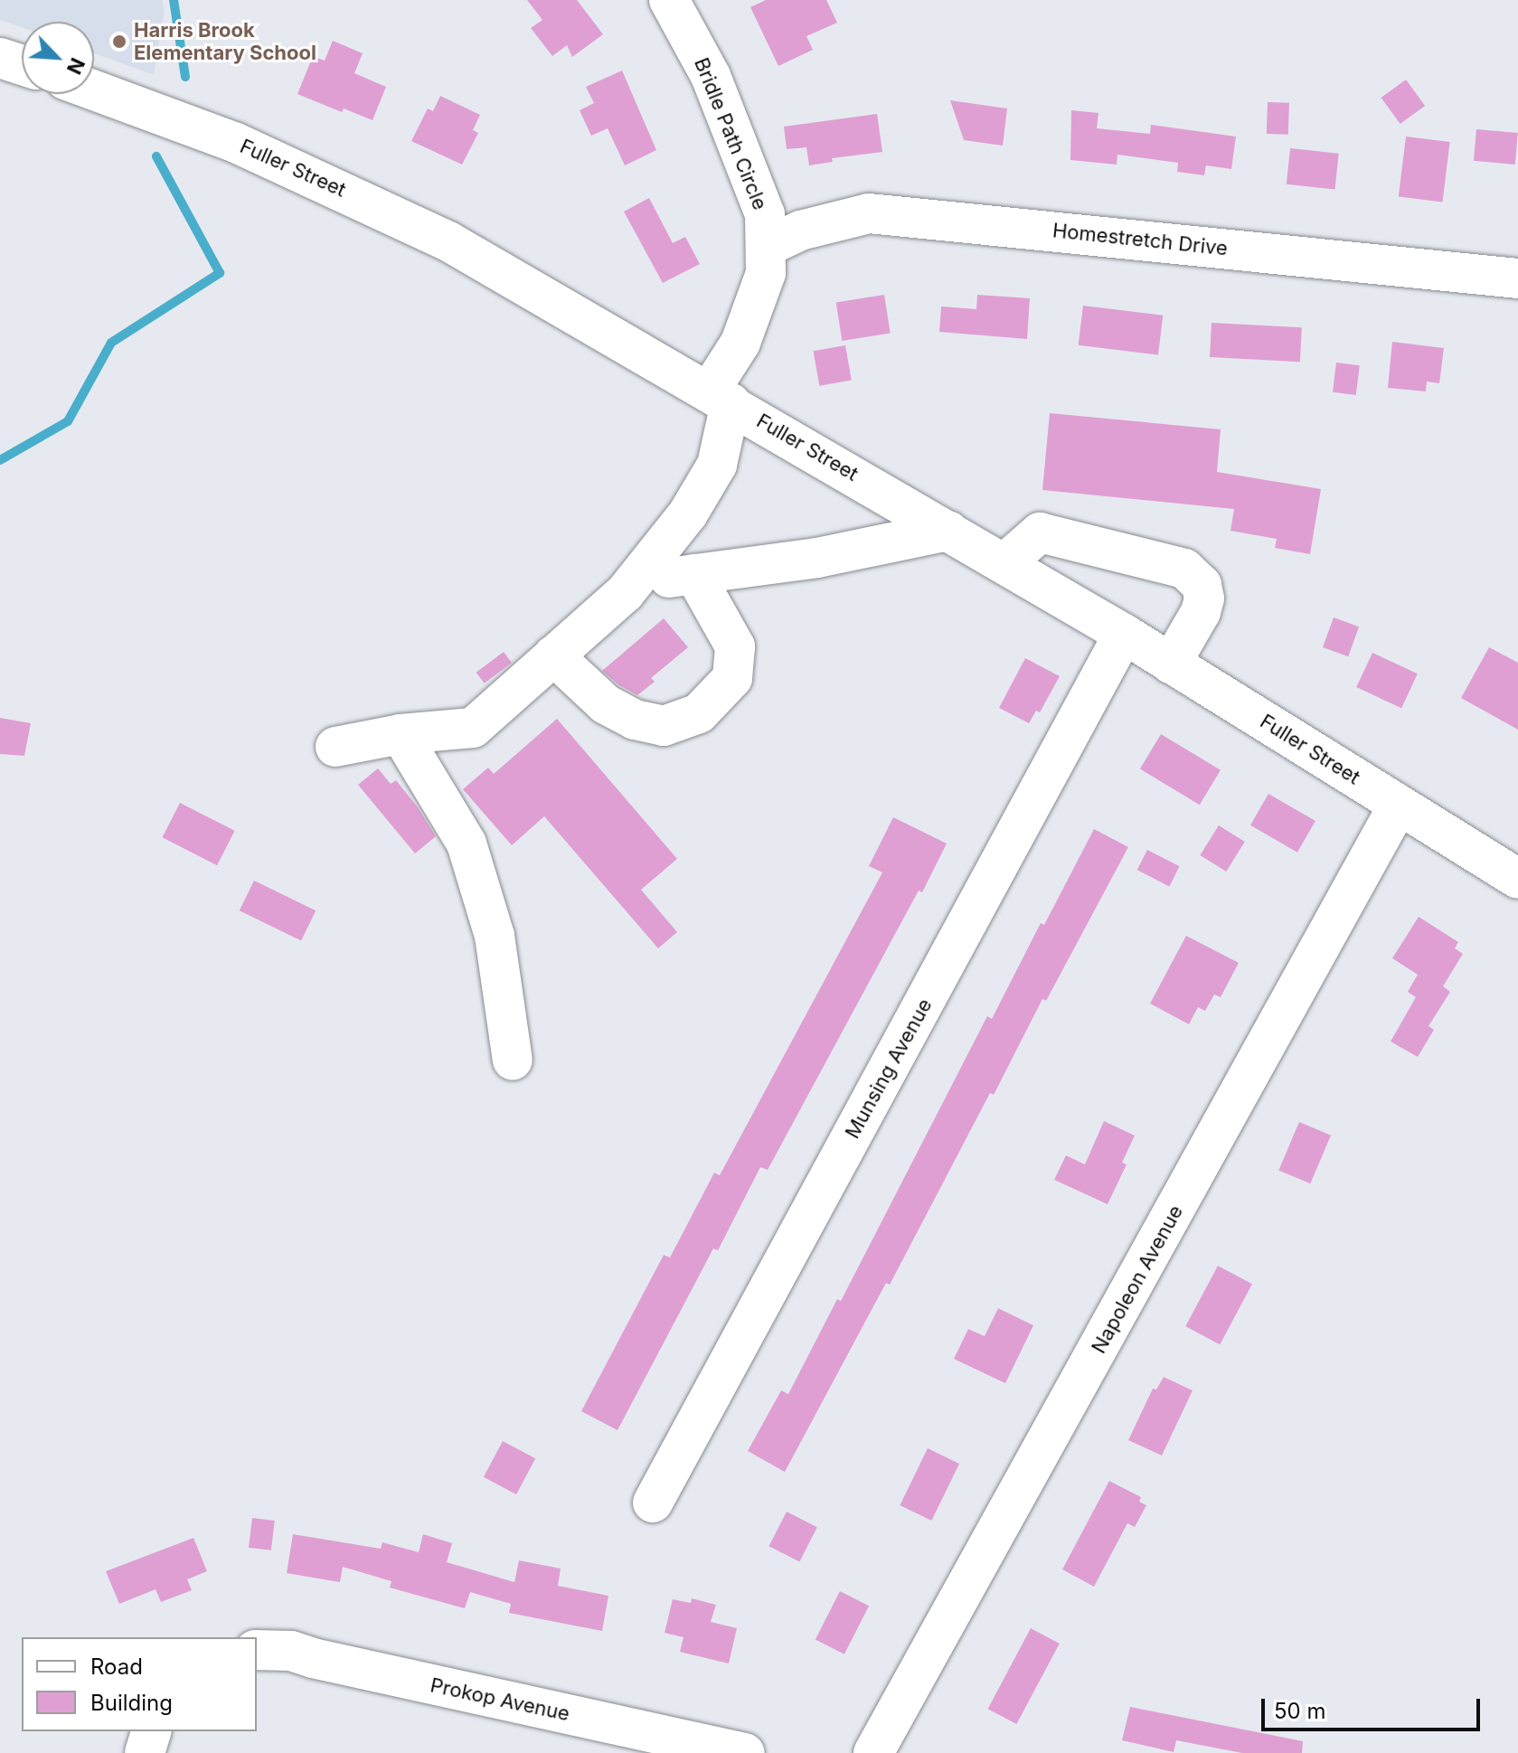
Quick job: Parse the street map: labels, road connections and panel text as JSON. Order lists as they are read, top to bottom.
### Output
{
  "streets": {
    "street": [
      "Bridle Path Circle",
      "Fuller Street",
      "Homestretch Drive",
      "Munsing Avenue",
      "Napoleon Avenue",
      "Prokop Avenue"
    ]
  },
  "crossings": [
    ["Bridle Path Circle", "Fuller Street"],
    ["Bridle Path Circle", "Homestretch Drive"],
    ["Fuller Street", "Munsing Avenue"],
    ["Fuller Street", "Napoleon Avenue"]
  ],
  "places": ["Harris Brook Elementary School"],
  "legend": ["Road", "Building"],
  "scale_bar": "50 m",
  "north": "bottom right"
}
